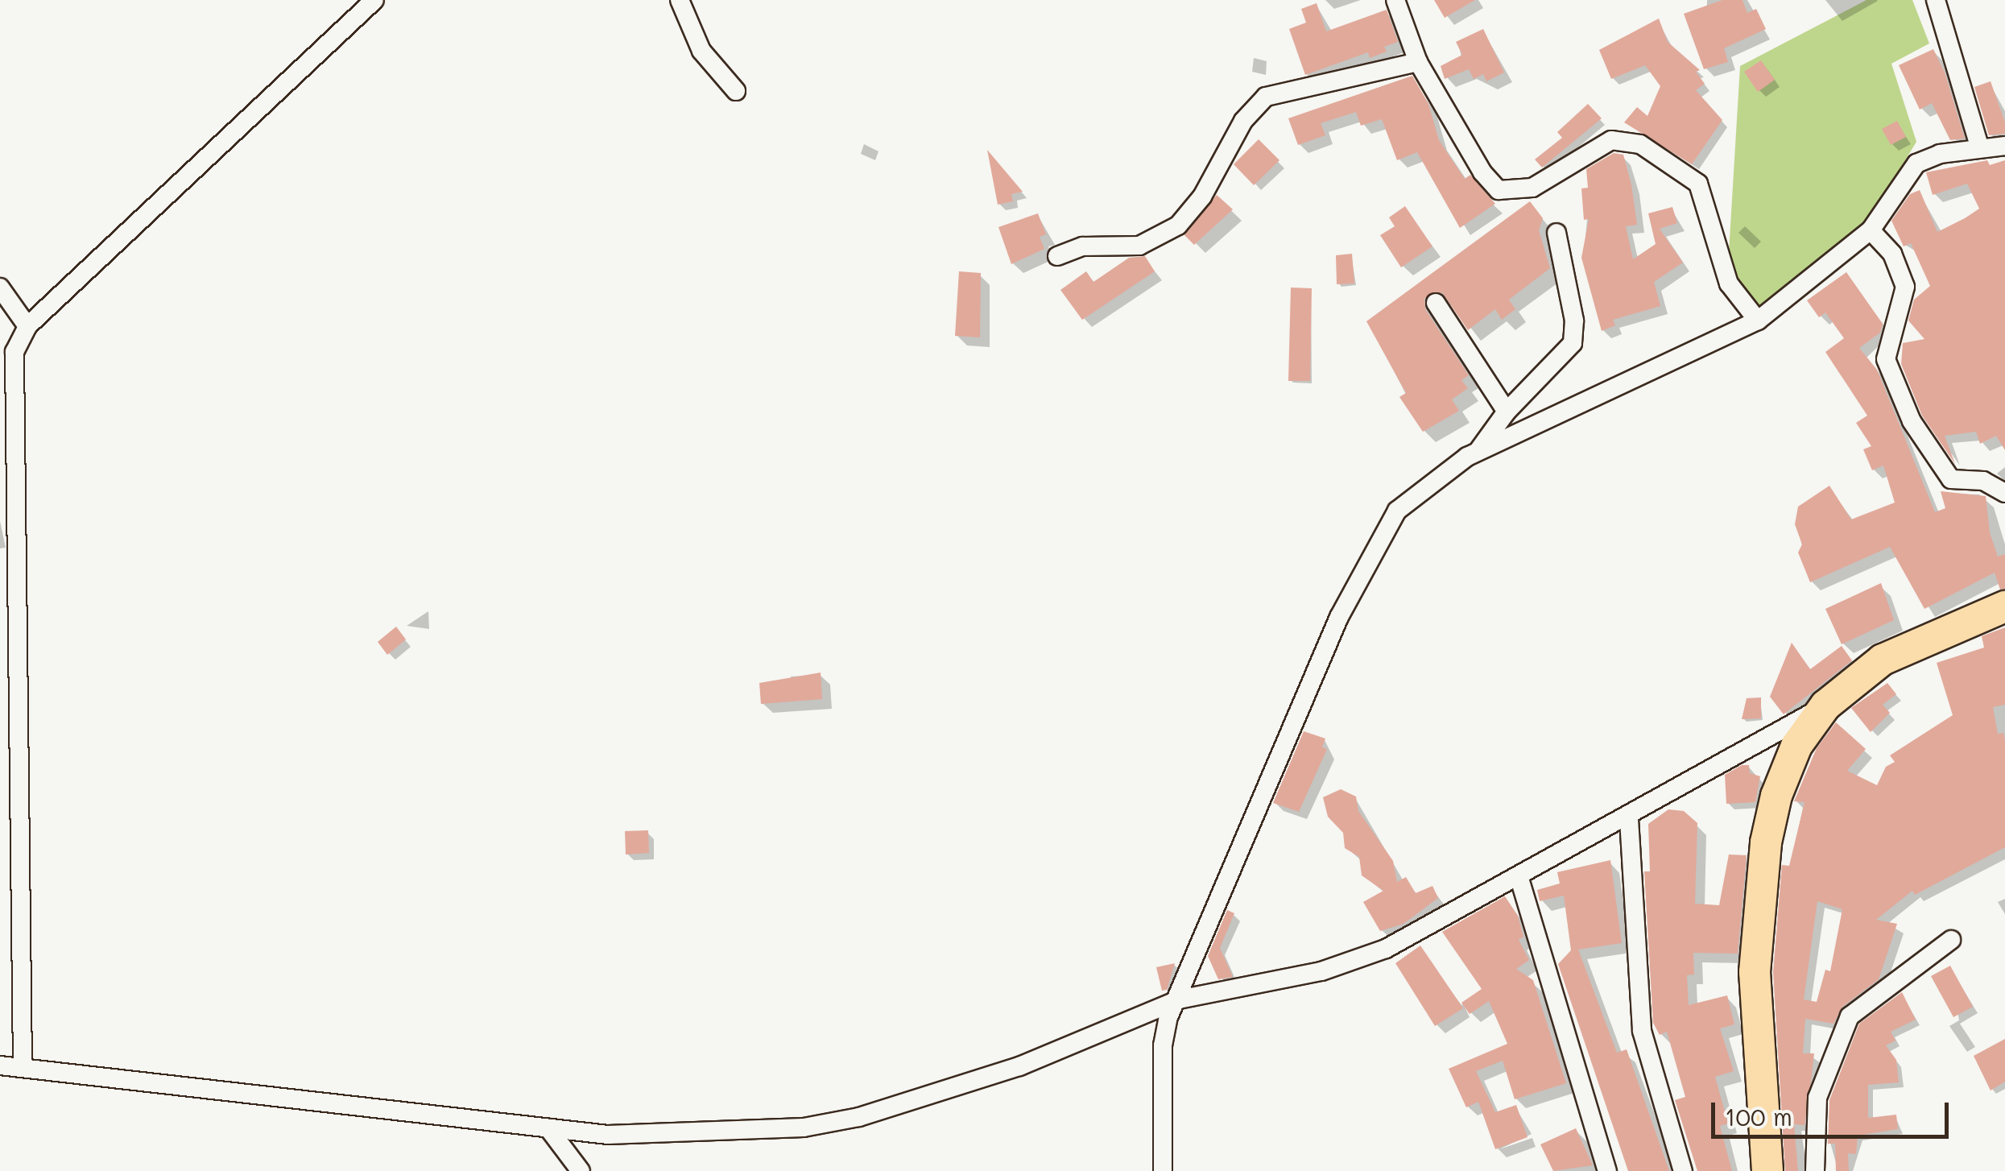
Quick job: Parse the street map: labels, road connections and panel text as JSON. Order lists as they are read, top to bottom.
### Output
{
  "scale_bar": "100 m"
}
